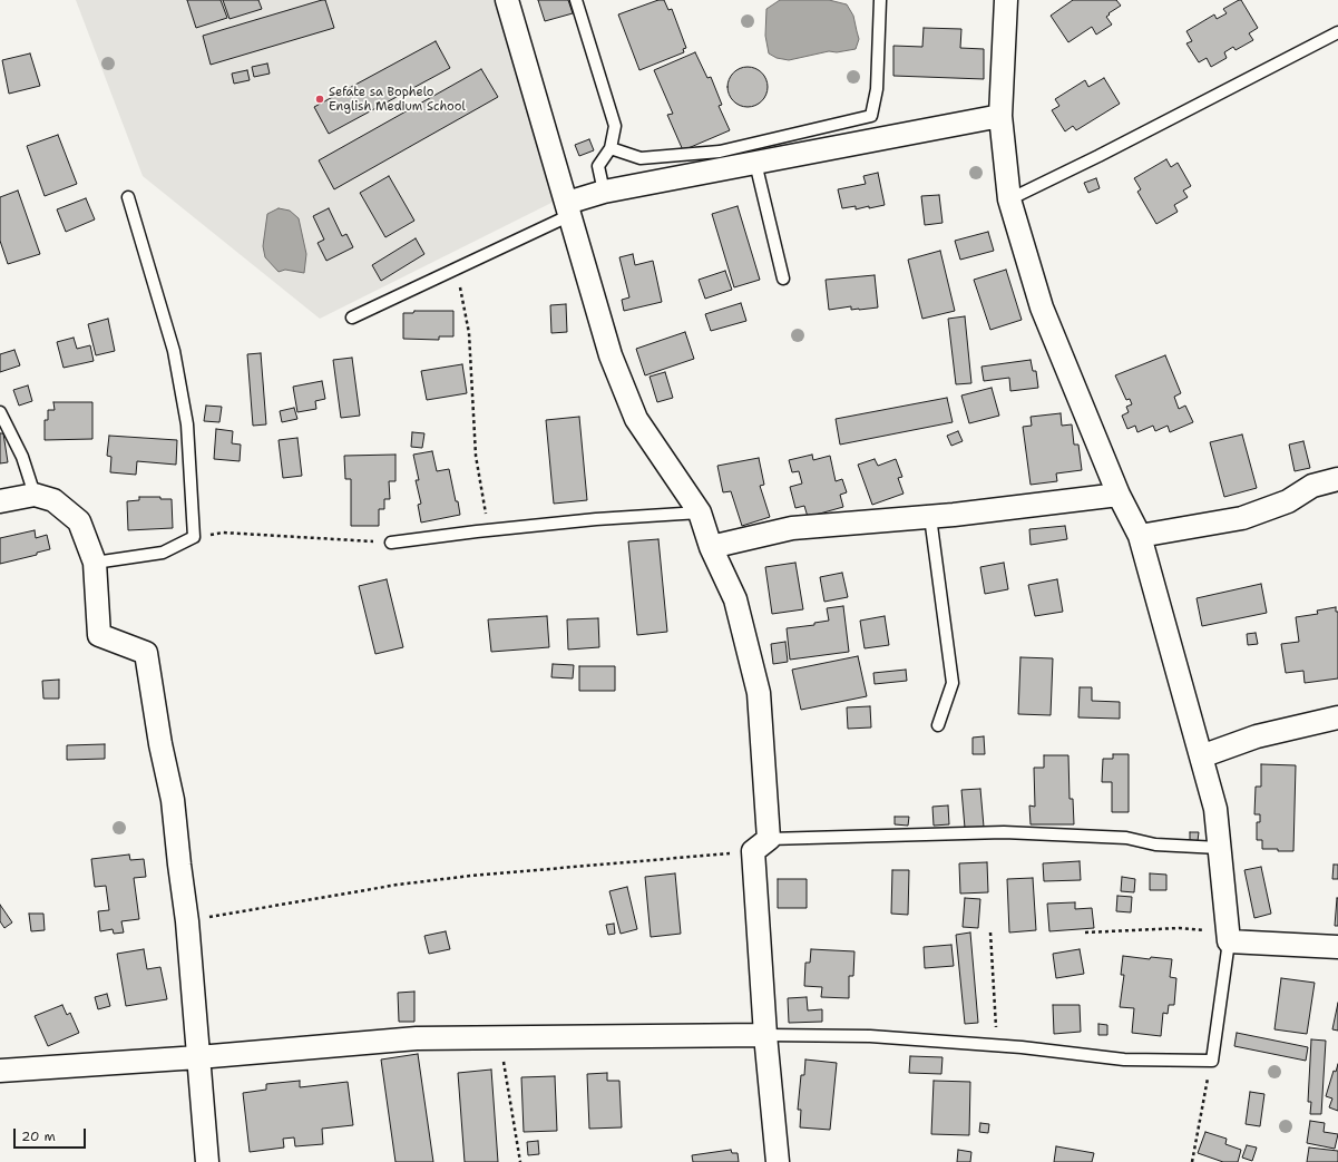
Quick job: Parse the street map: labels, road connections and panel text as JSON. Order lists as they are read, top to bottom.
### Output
{
  "places": ["Sefate sa Bophelo English Medium School"],
  "scale_bar": "20 m"
}
